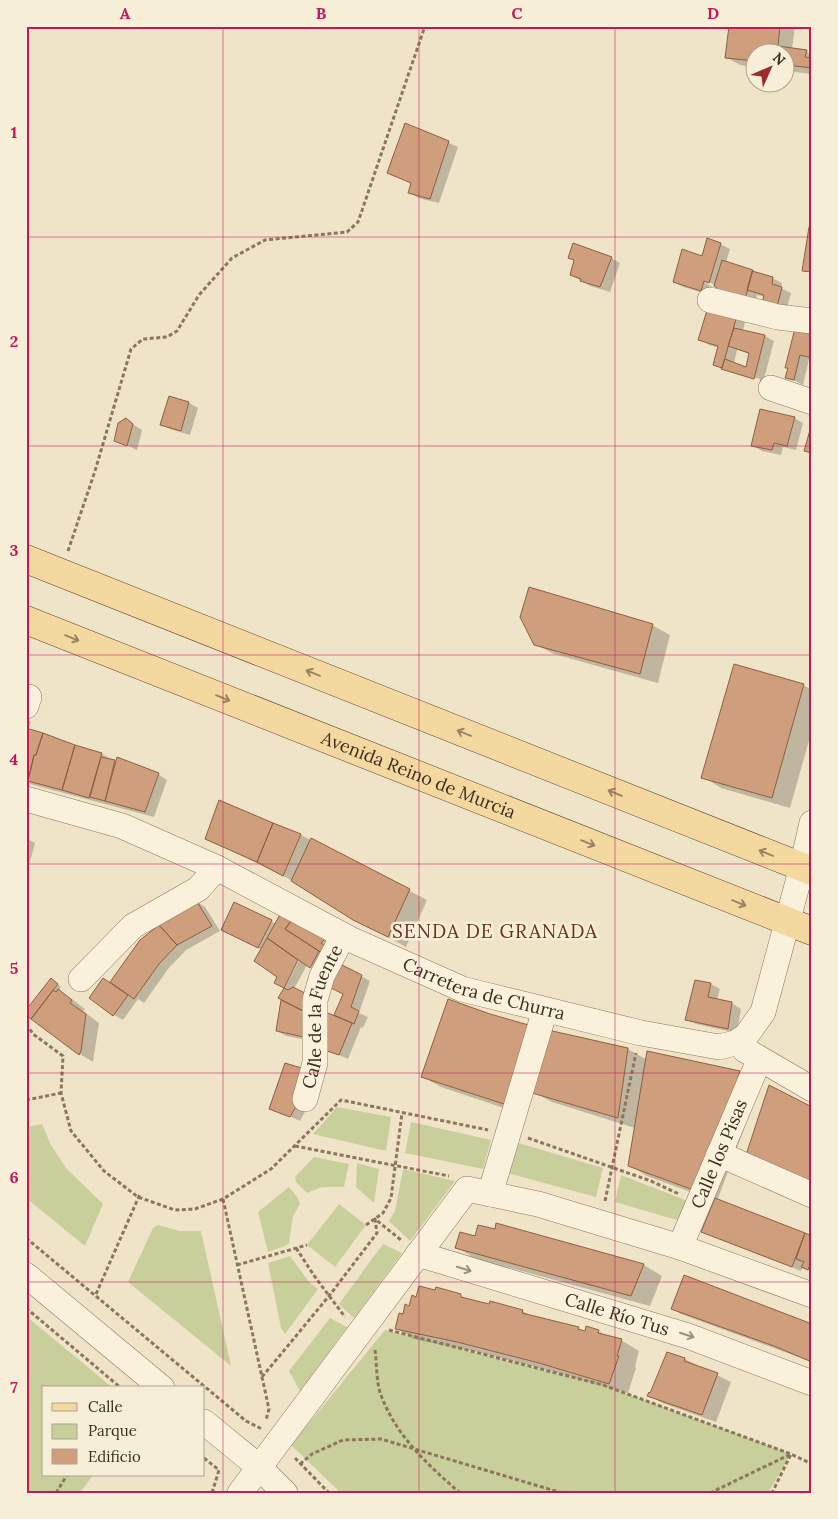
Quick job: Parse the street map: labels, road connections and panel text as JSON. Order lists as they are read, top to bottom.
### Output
{
  "streets": {
    "main road": ["Avenida Reino de Murcia"],
    "street": [
      "Carretera de Churra",
      "Calle de la Fuente",
      "Calle los Pisas",
      "Calle Río Tus"
    ]
  },
  "crossings": [
    ["Carretera de Churra", "Calle de la Fuente"]
  ],
  "districts": ["SENDA DE GRANADA"],
  "legend": ["Calle", "Parque", "Edificio"],
  "north": "top right",
  "grid": {
    "columns": [
      "A",
      "B",
      "C",
      "D"
    ],
    "rows": [
      "1",
      "2",
      "3",
      "4",
      "5",
      "6",
      "7"
    ]
  }
}
